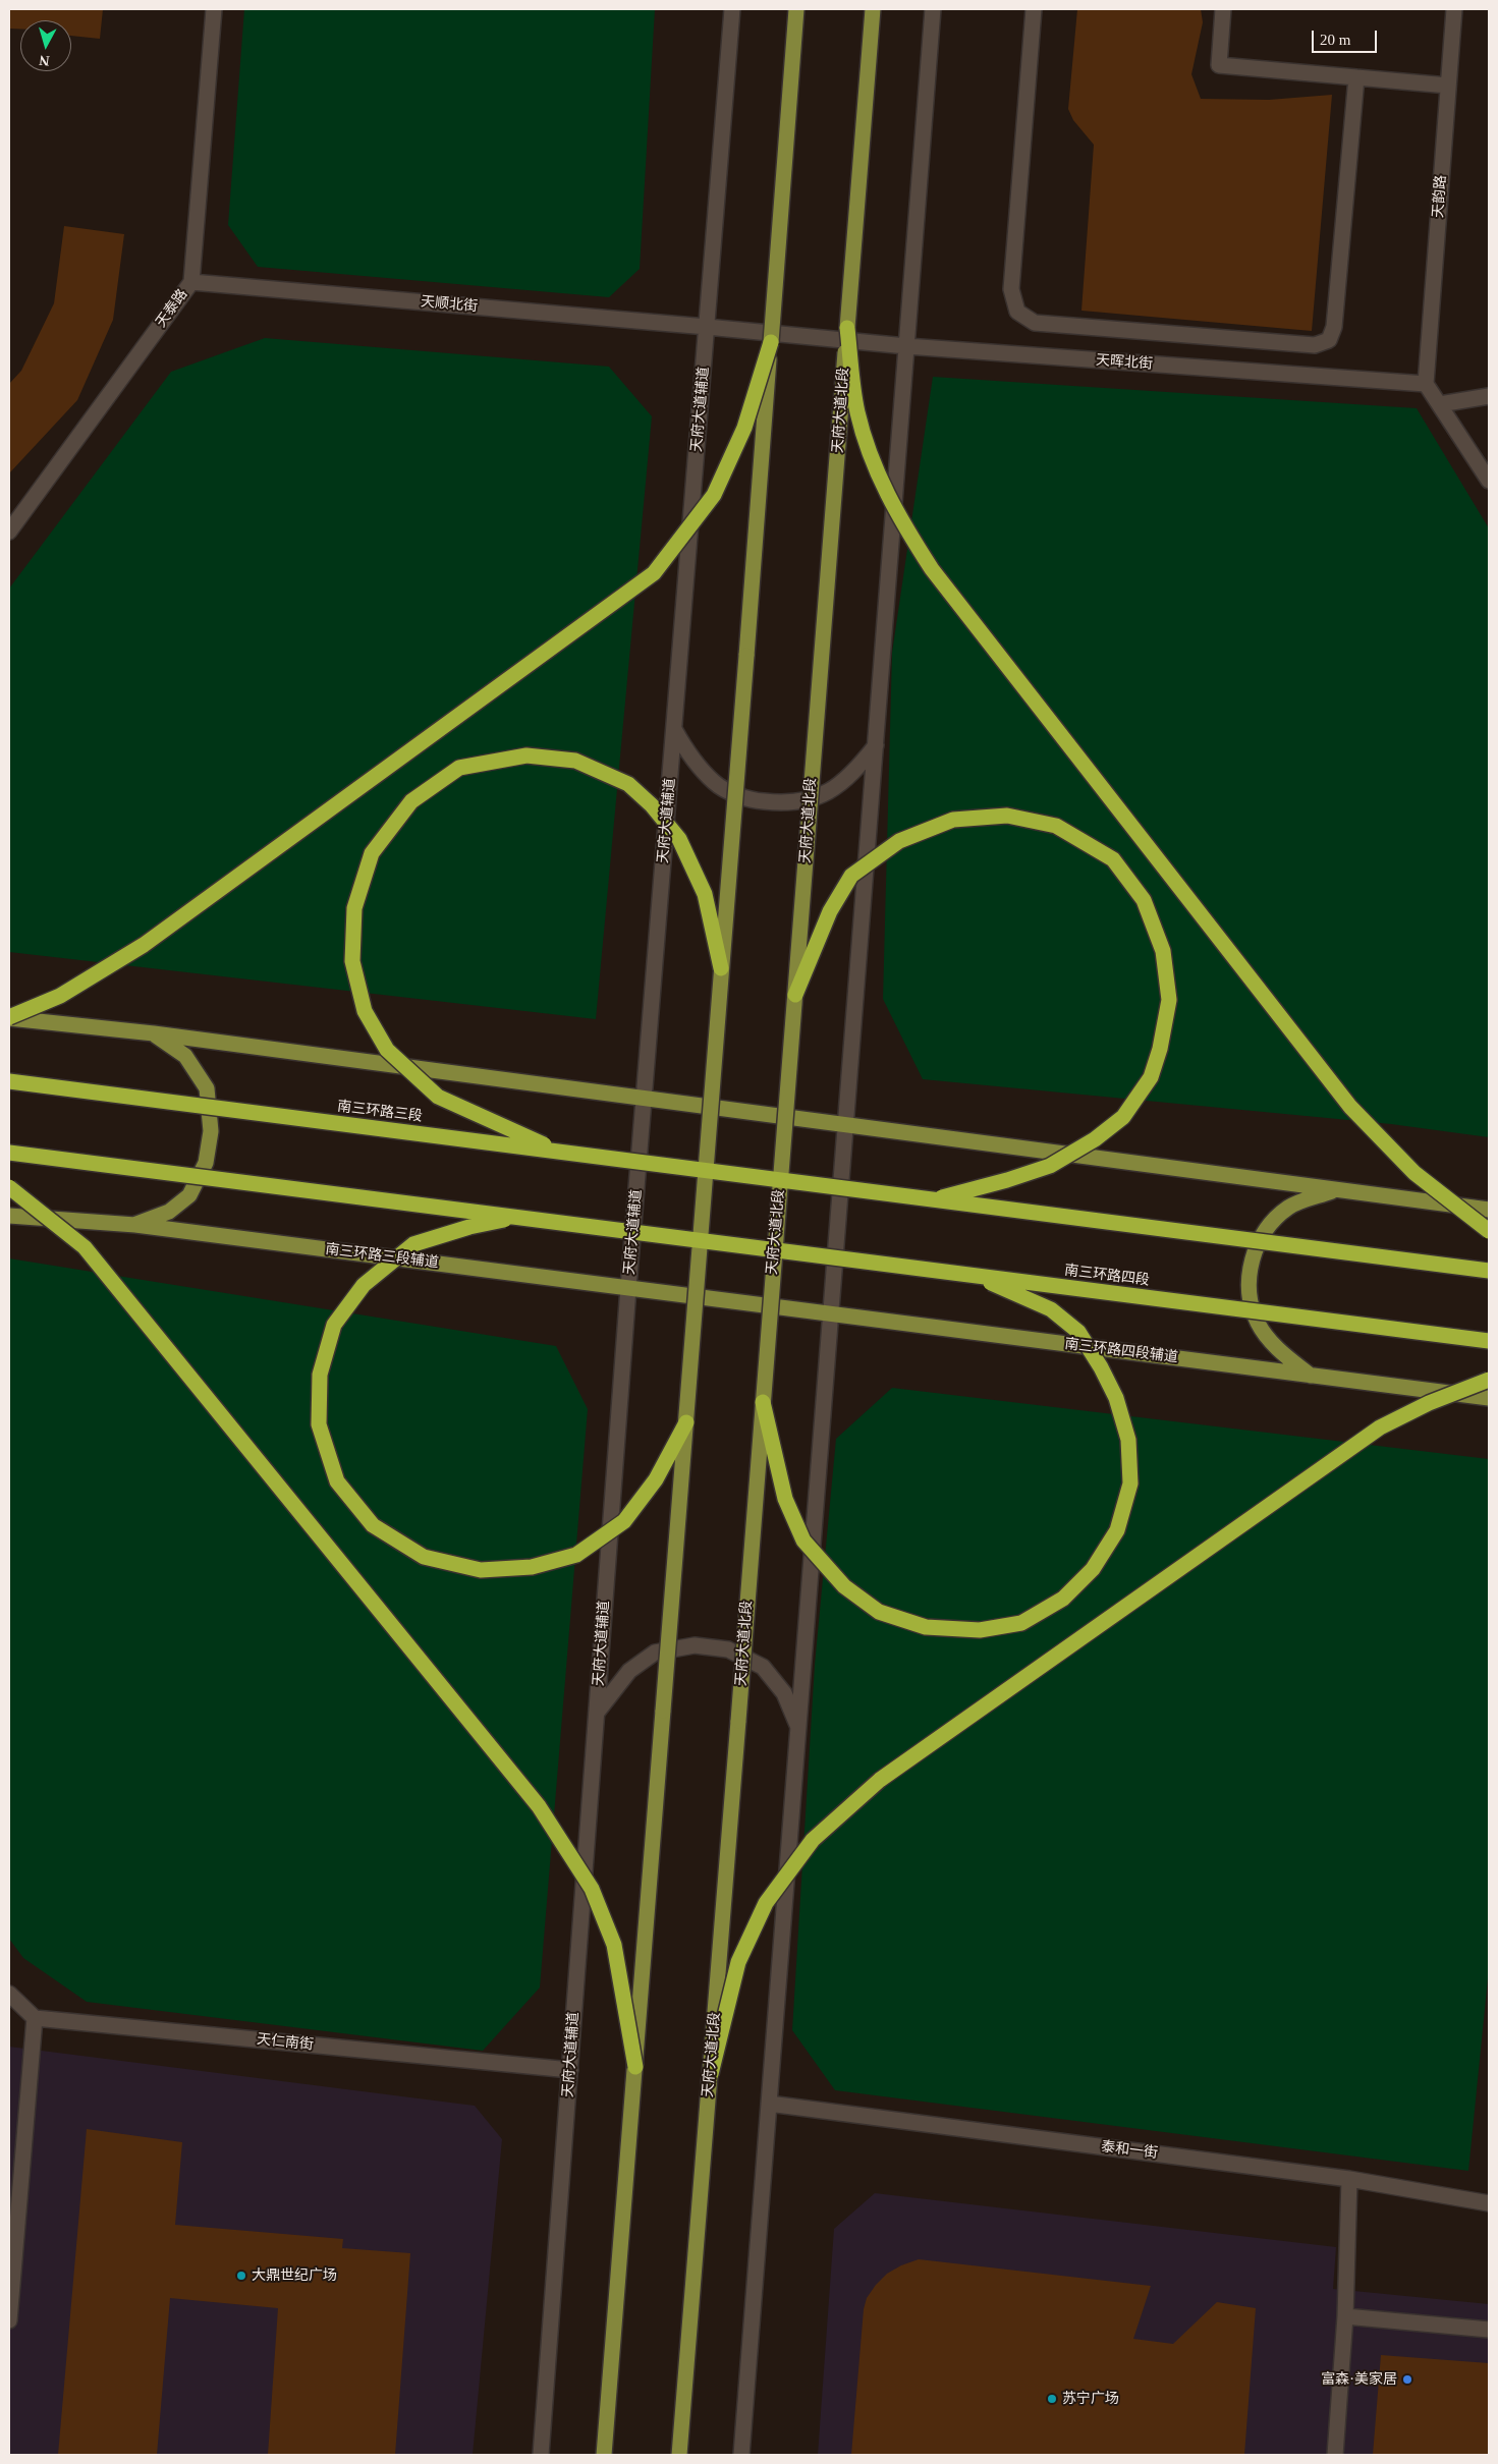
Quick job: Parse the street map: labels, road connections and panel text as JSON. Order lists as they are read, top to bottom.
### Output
{
  "streets": {
    "highway": ["南三环路三段", "南三环路四段"],
    "main road": ["天府大道北段", "南三环路三段辅道", "南三环路四段辅道"],
    "street": [
      "天韵路",
      "天顺北街",
      "天泰路",
      "天晖北街",
      "天府大道辅道",
      "天仁南街",
      "泰和一街"
    ]
  },
  "crossings": [
    ["天韵路", "天晖北街"],
    ["天顺北街", "天泰路"],
    ["天顺北街", "天晖北街"],
    ["天顺北街", "天府大道辅道"],
    ["天晖北街", "天府大道辅道"],
    ["天府大道辅道", "南三环路三段辅道"],
    ["天府大道辅道", "天仁南街"],
    ["南三环路三段辅道", "南三环路四段辅道"]
  ],
  "places": ["大鼎世纪广场", "富森·美家居", "苏宁广场"],
  "scale_bar": "20 m",
  "north": "bottom"
}
